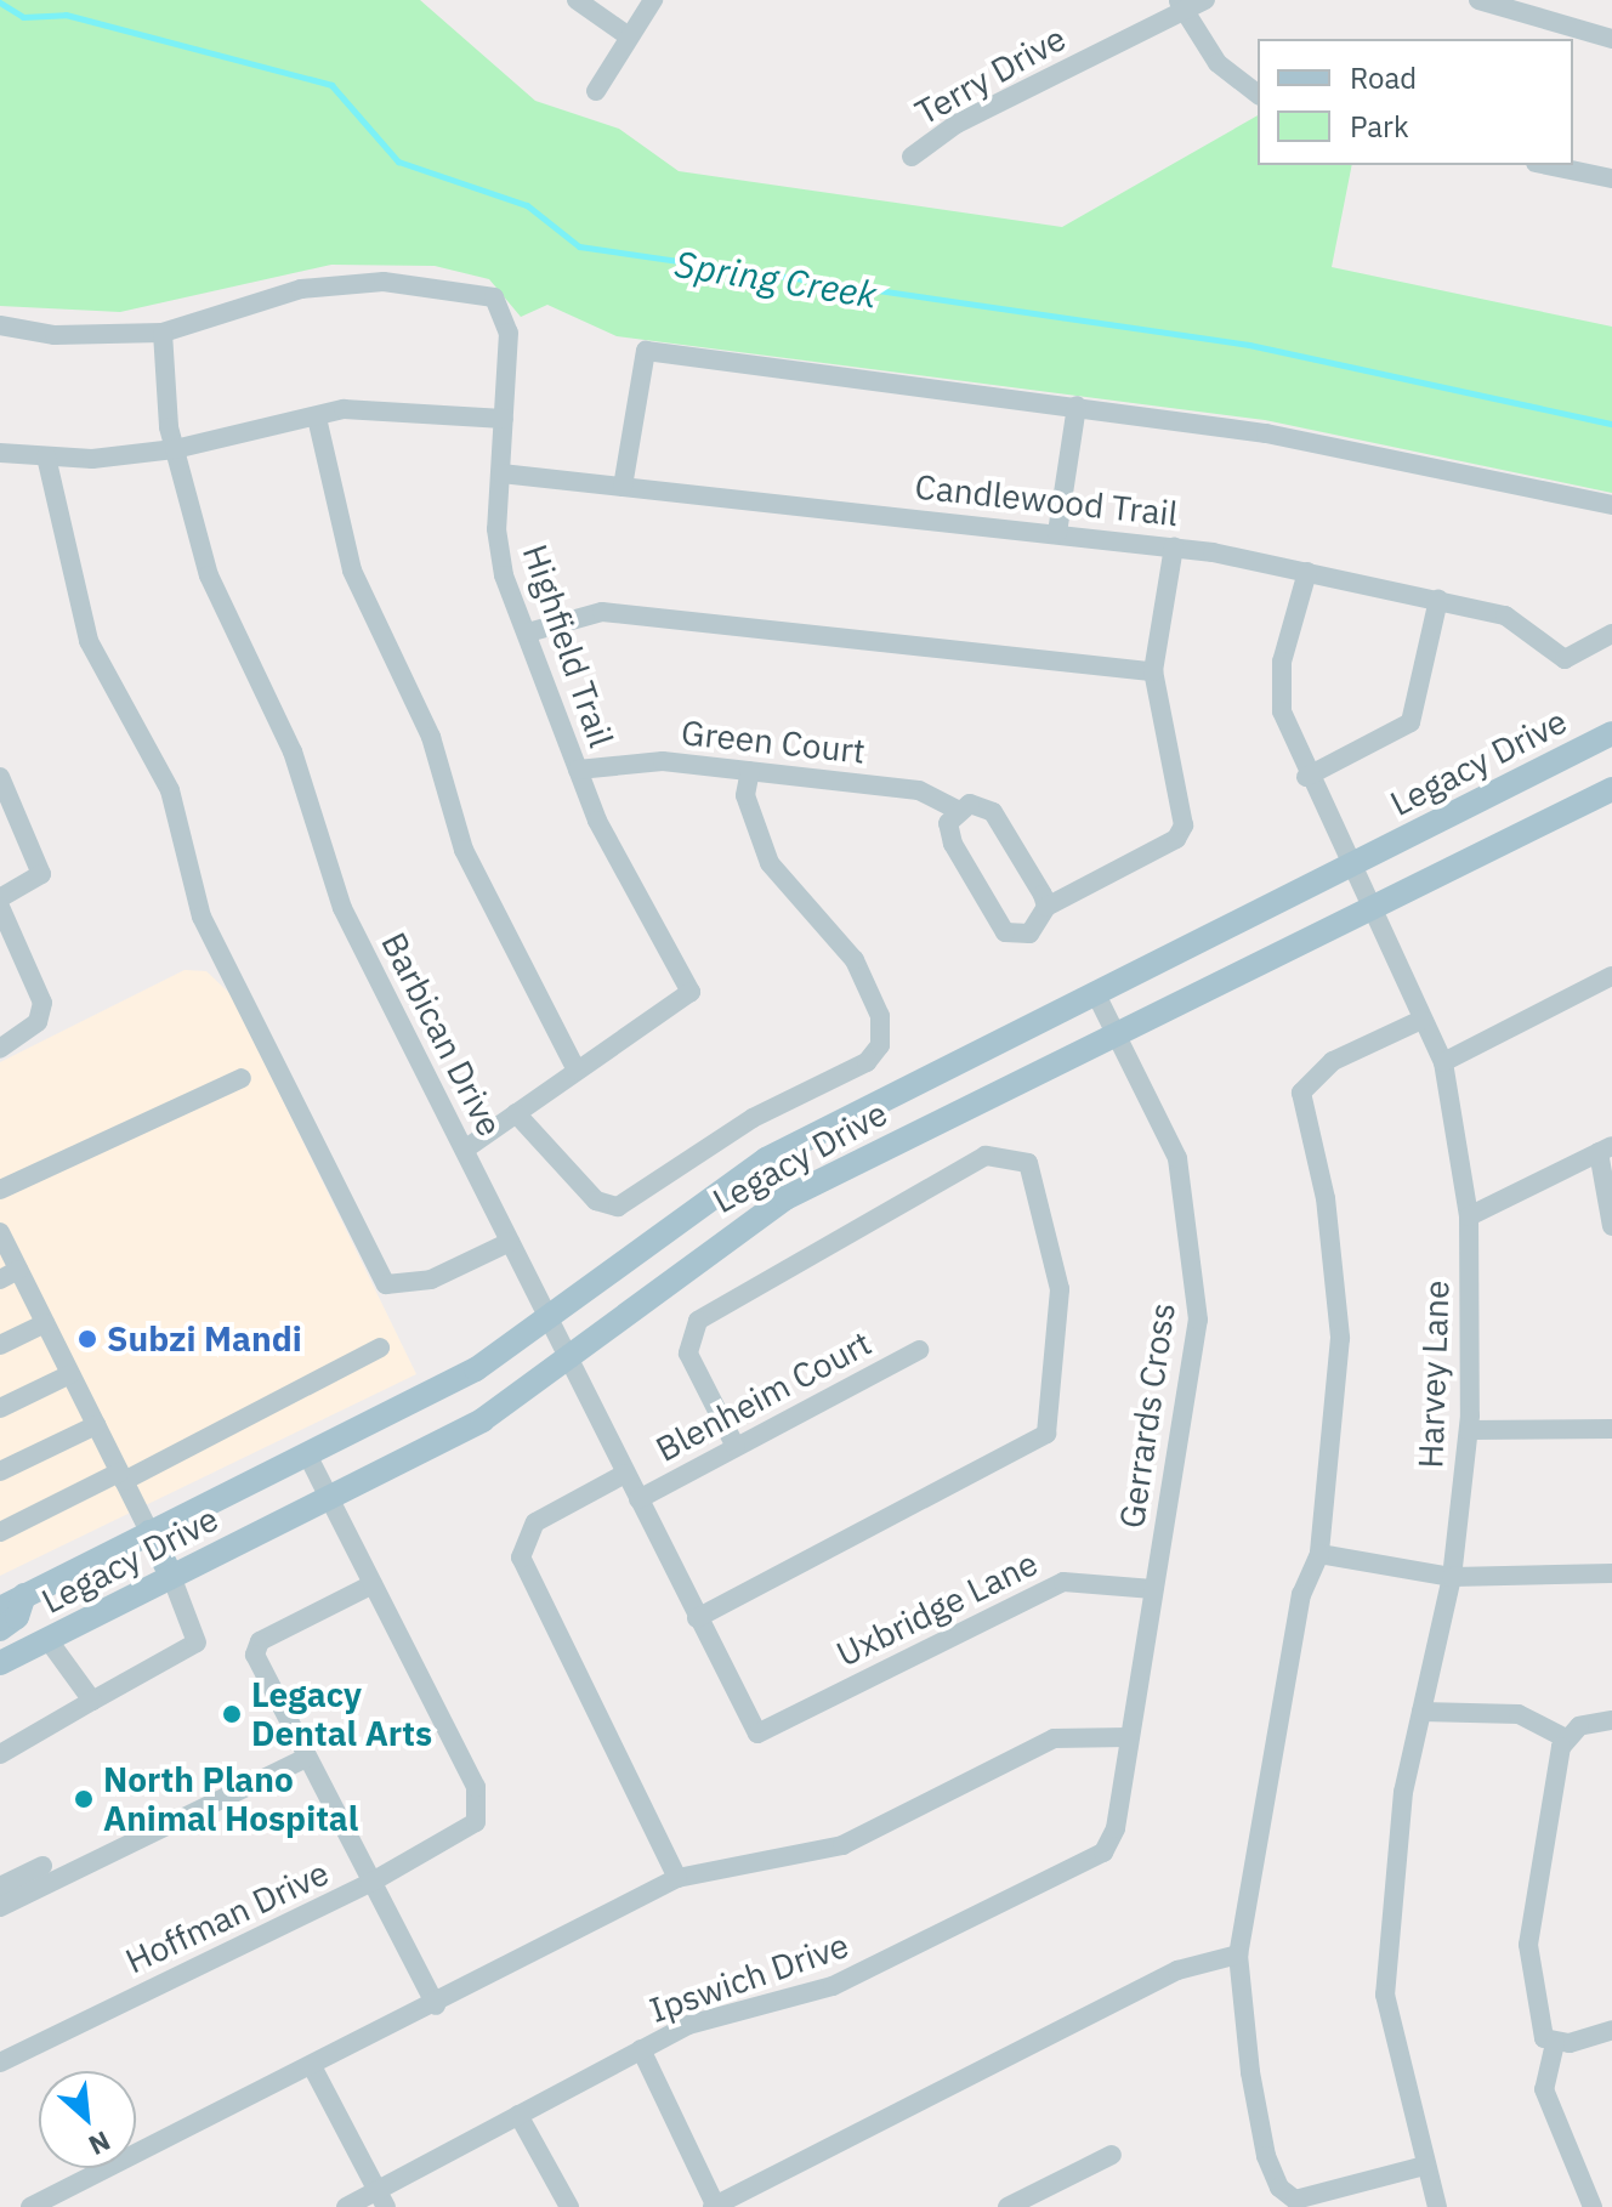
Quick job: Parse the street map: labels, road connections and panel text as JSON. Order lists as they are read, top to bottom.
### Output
{
  "streets": {
    "main road": ["Legacy Drive"],
    "street": [
      "Terry Drive",
      "Candlewood Trail",
      "Highfield Trail",
      "Green Court",
      "Barbican Drive",
      "Harvey Lane",
      "Blenheim Court",
      "Gerrards Cross",
      "Uxbridge Lane",
      "Hoffman Drive",
      "Ipswich Drive"
    ]
  },
  "crossings": [
    ["Candlewood Trail", "Highfield Trail"],
    ["Candlewood Trail", "Harvey Lane"],
    ["Highfield Trail", "Green Court"],
    ["Highfield Trail", "Barbican Drive"],
    ["Legacy Drive", "Barbican Drive"],
    ["Legacy Drive", "Harvey Lane"],
    ["Legacy Drive", "Gerrards Cross"],
    ["Barbican Drive", "Blenheim Court"],
    ["Barbican Drive", "Uxbridge Lane"],
    ["Gerrards Cross", "Uxbridge Lane"],
    ["Gerrards Cross", "Ipswich Drive"]
  ],
  "water": ["Spring Creek"],
  "places": ["Subzi Mandi", "Legacy Dental Arts", "North Plano Animal Hospital"],
  "legend": ["Road", "Park"],
  "north": "bottom right"
}
